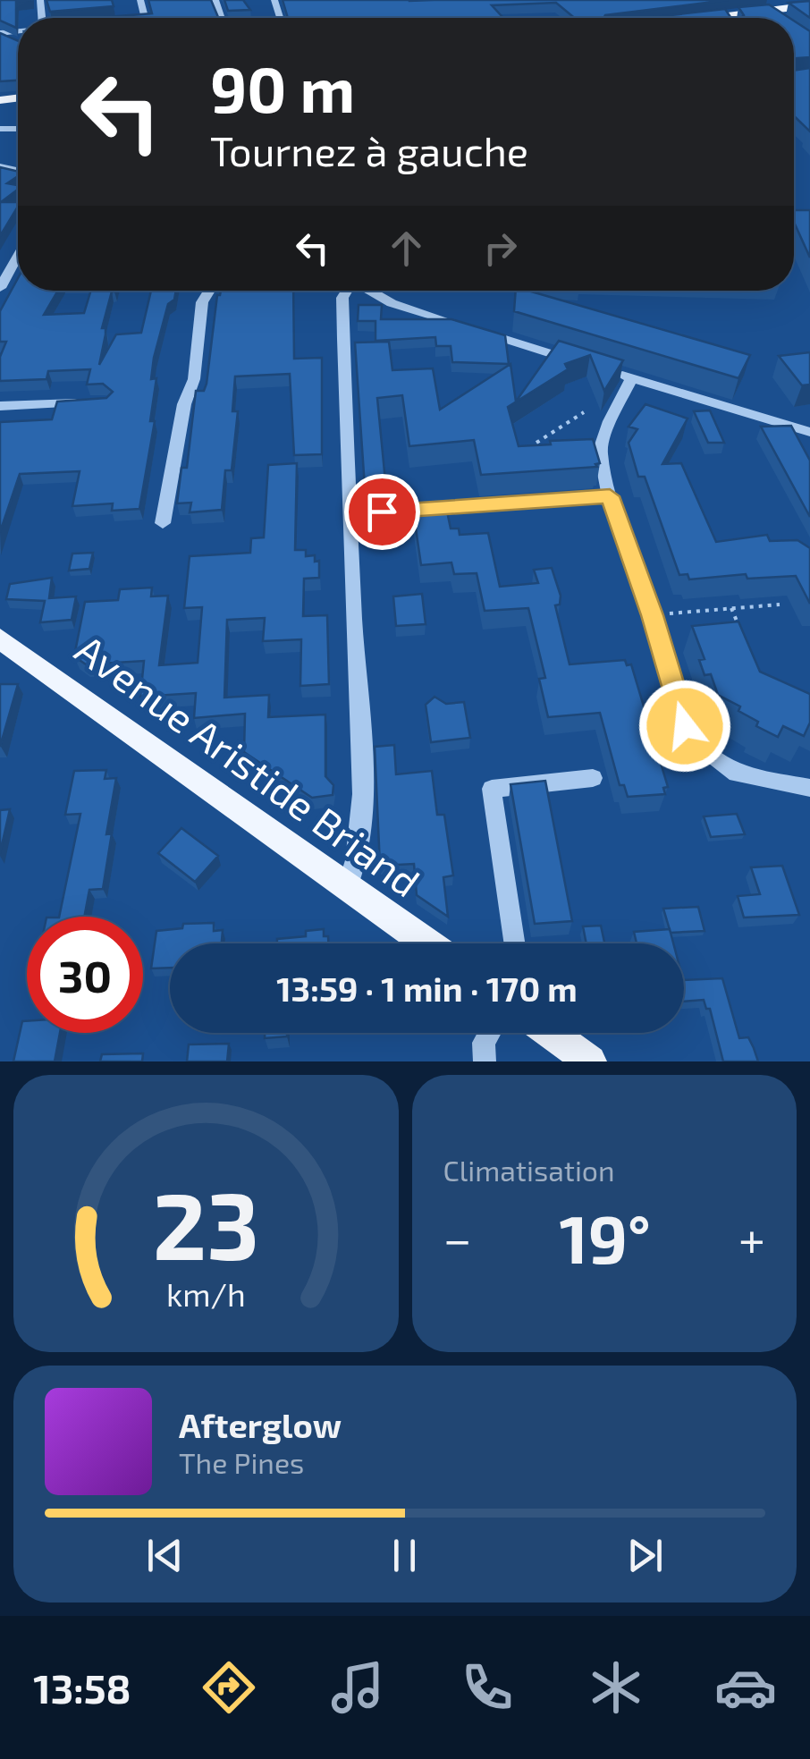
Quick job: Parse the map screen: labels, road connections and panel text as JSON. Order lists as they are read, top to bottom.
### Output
{
  "streets": {
    "main road": ["Avenue Aristide Briand"]
  },
  "page": {
    "turn": ["90 m", "Tournez à gauche"],
    "limit": "30",
    "trip": "13:59 · 1 min · 170 m",
    "tile": "Climatisation",
    "heat": ["−", "19°", "+"],
    "song": ["Afterglow", "The Pines"],
    "tabs": "13:58",
    "gauge": ["23", "km/h"]
  }
}
